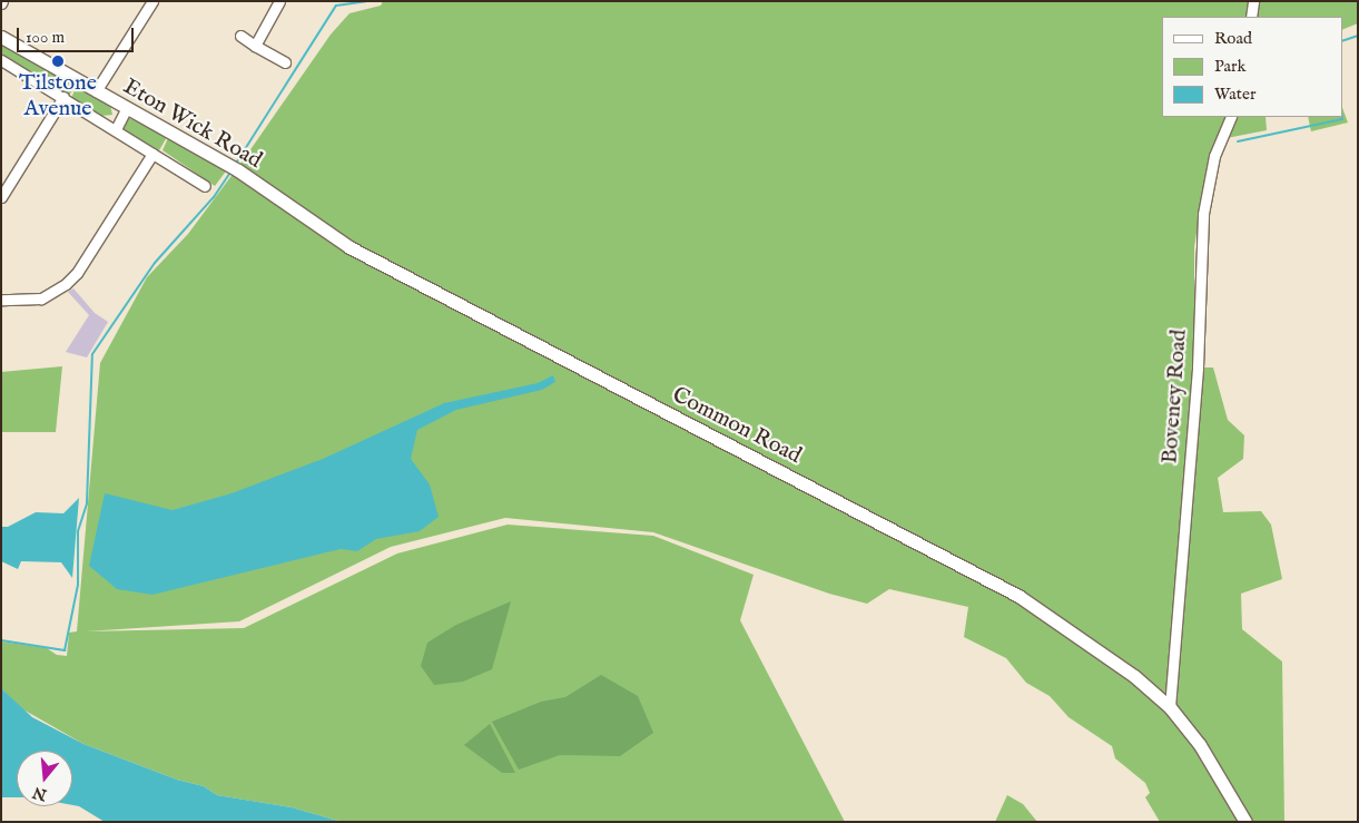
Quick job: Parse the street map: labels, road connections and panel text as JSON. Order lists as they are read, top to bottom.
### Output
{
  "streets": {
    "main road": ["Eton Wick Road", "Common Road"],
    "street": ["Boveney Road"]
  },
  "crossings": [
    ["Eton Wick Road", "Common Road"],
    ["Boveney Road", "Common Road"]
  ],
  "places": ["Tilstone Avenue"],
  "legend": ["Road", "Park", "Water"],
  "scale_bar": "100 m",
  "north": "bottom"
}
